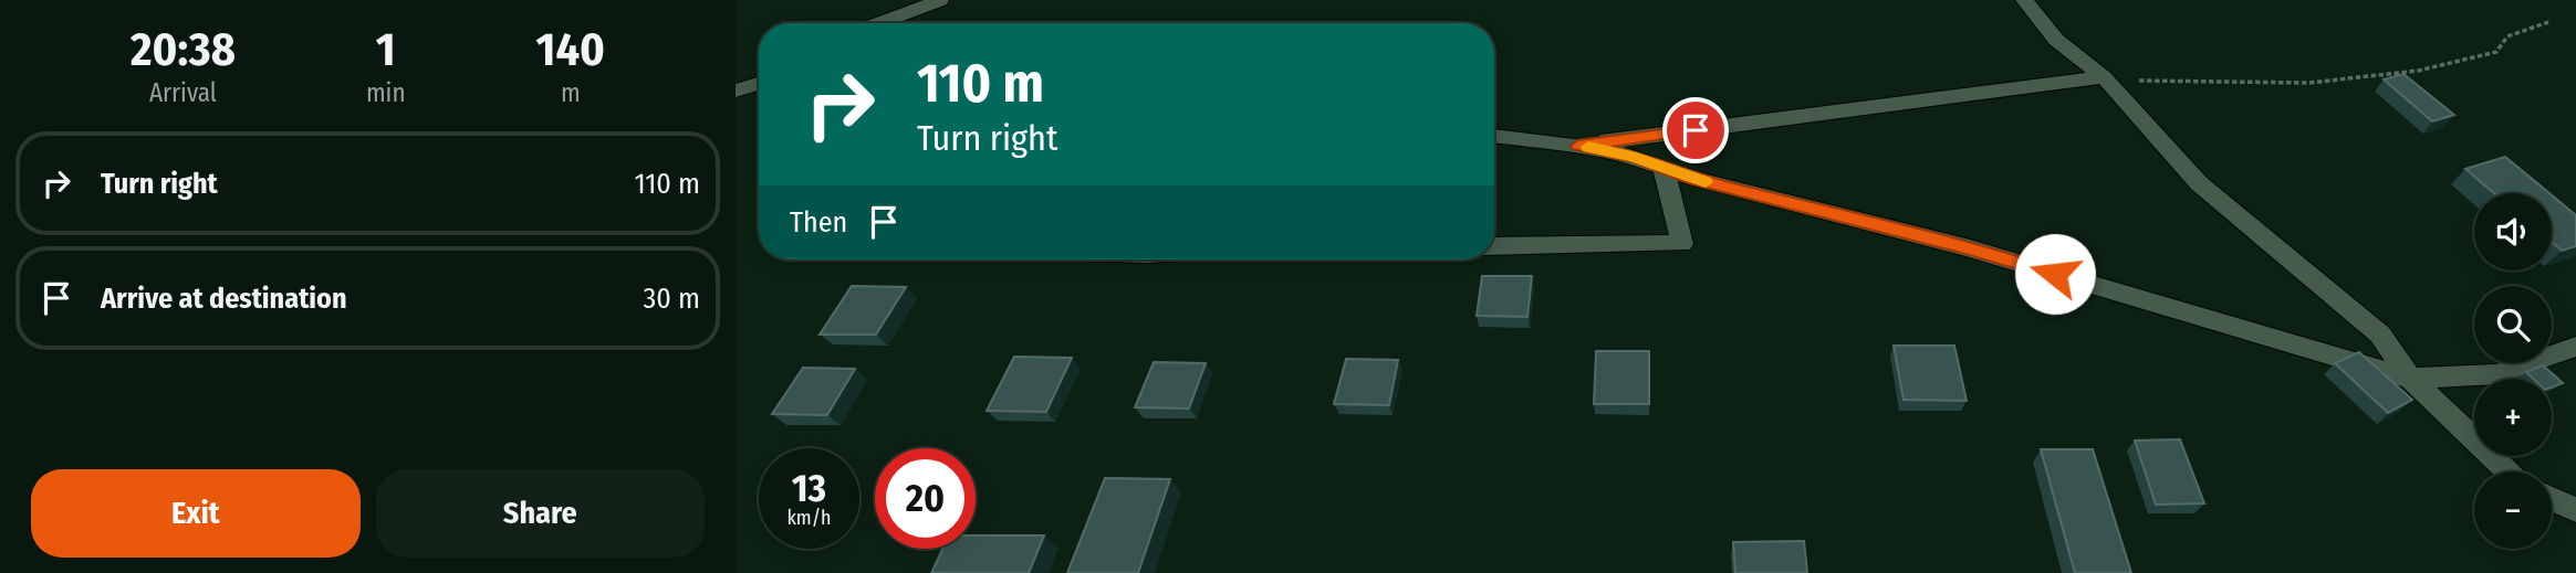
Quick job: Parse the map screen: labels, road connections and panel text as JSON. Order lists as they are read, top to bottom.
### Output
{
  "page": {
    "eta": [
      "20:38",
      "Arrival",
      "1",
      "min",
      "140",
      "m"
    ],
    "turn": ["110 m", "Turn right"],
    "list": [
      {
        "name": "Turn right",
        "value": "110 m"
      },
      {
        "name": "Arrive at destination",
        "value": "30 m"
      }
    ],
    "then": "Then",
    "map_buttons": ["+", "−"],
    "speed": "13 km/h",
    "limit": "20",
    "buttons": ["Exit", "Share"]
  }
}
